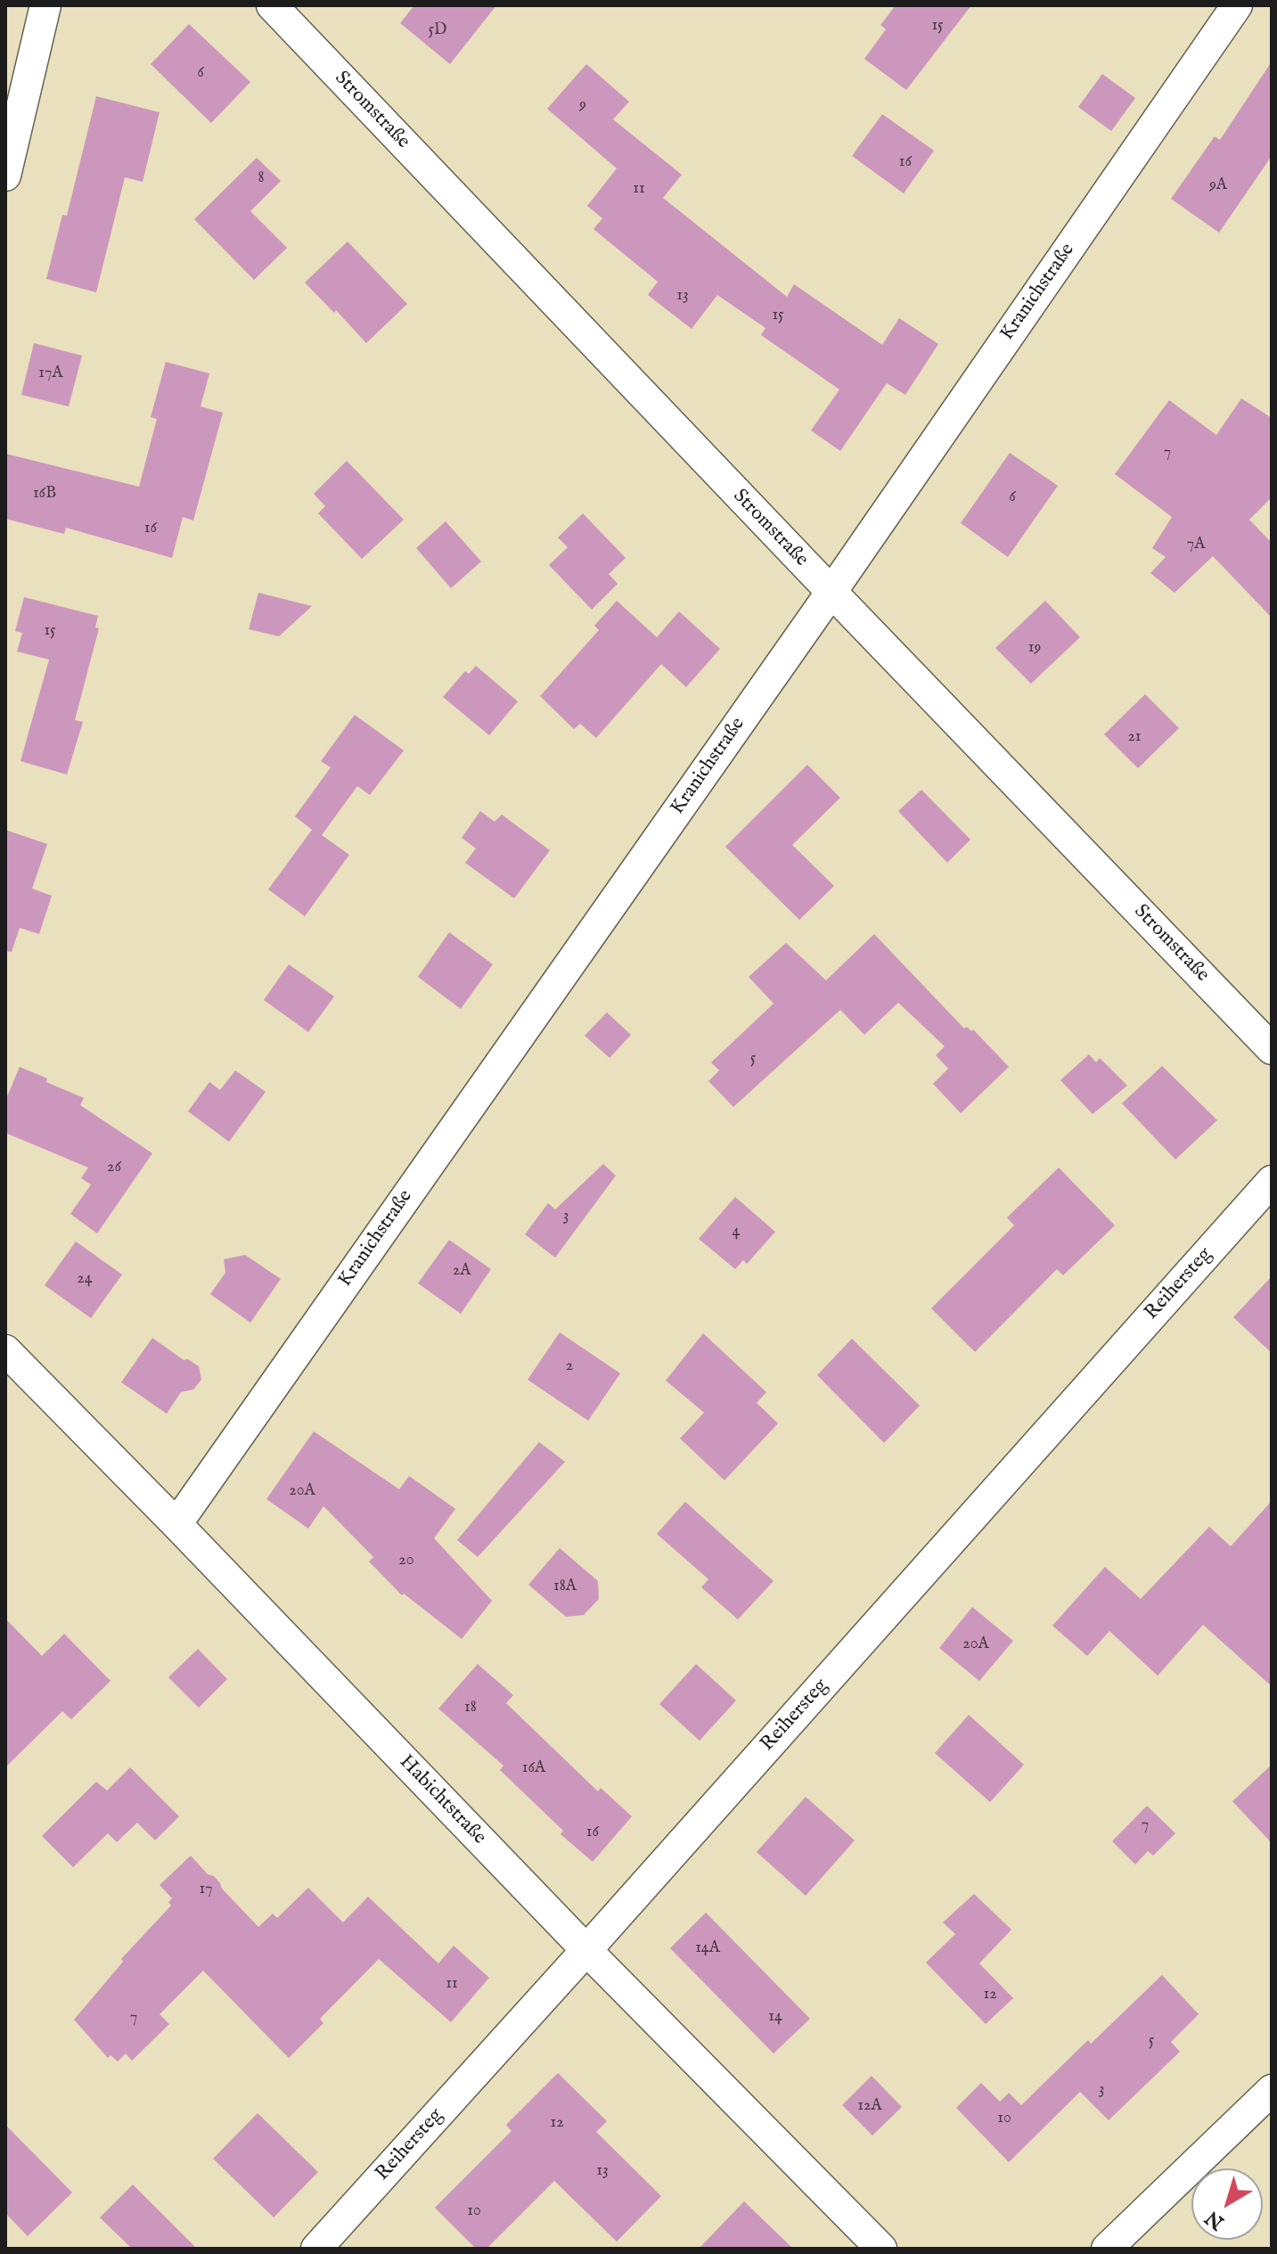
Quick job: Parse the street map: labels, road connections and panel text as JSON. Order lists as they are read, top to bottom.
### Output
{
  "streets": {
    "street": [
      "Stromstraße",
      "Kranichstraße",
      "Reihersteg",
      "Habichtstraße"
    ]
  },
  "crossings": [
    ["Stromstraße", "Kranichstraße"],
    ["Kranichstraße", "Habichtstraße"],
    ["Reihersteg", "Habichtstraße"]
  ],
  "house_numbers": [
    "15",
    "5D",
    "6",
    "9",
    "16",
    "8",
    "9A",
    "11",
    "13",
    "15",
    "17A",
    "7",
    "16B",
    "6",
    "16",
    "7A",
    "15",
    "19",
    "21",
    "5",
    "26",
    "3",
    "4",
    "2A",
    "24",
    "2",
    "20A",
    "20",
    "18A",
    "20A",
    "18",
    "16A",
    "7",
    "16",
    "17",
    "14A",
    "11",
    "12",
    "14",
    "7",
    "5",
    "3",
    "12A",
    "10",
    "12",
    "13",
    "10"
  ],
  "north": "bottom left"
}
